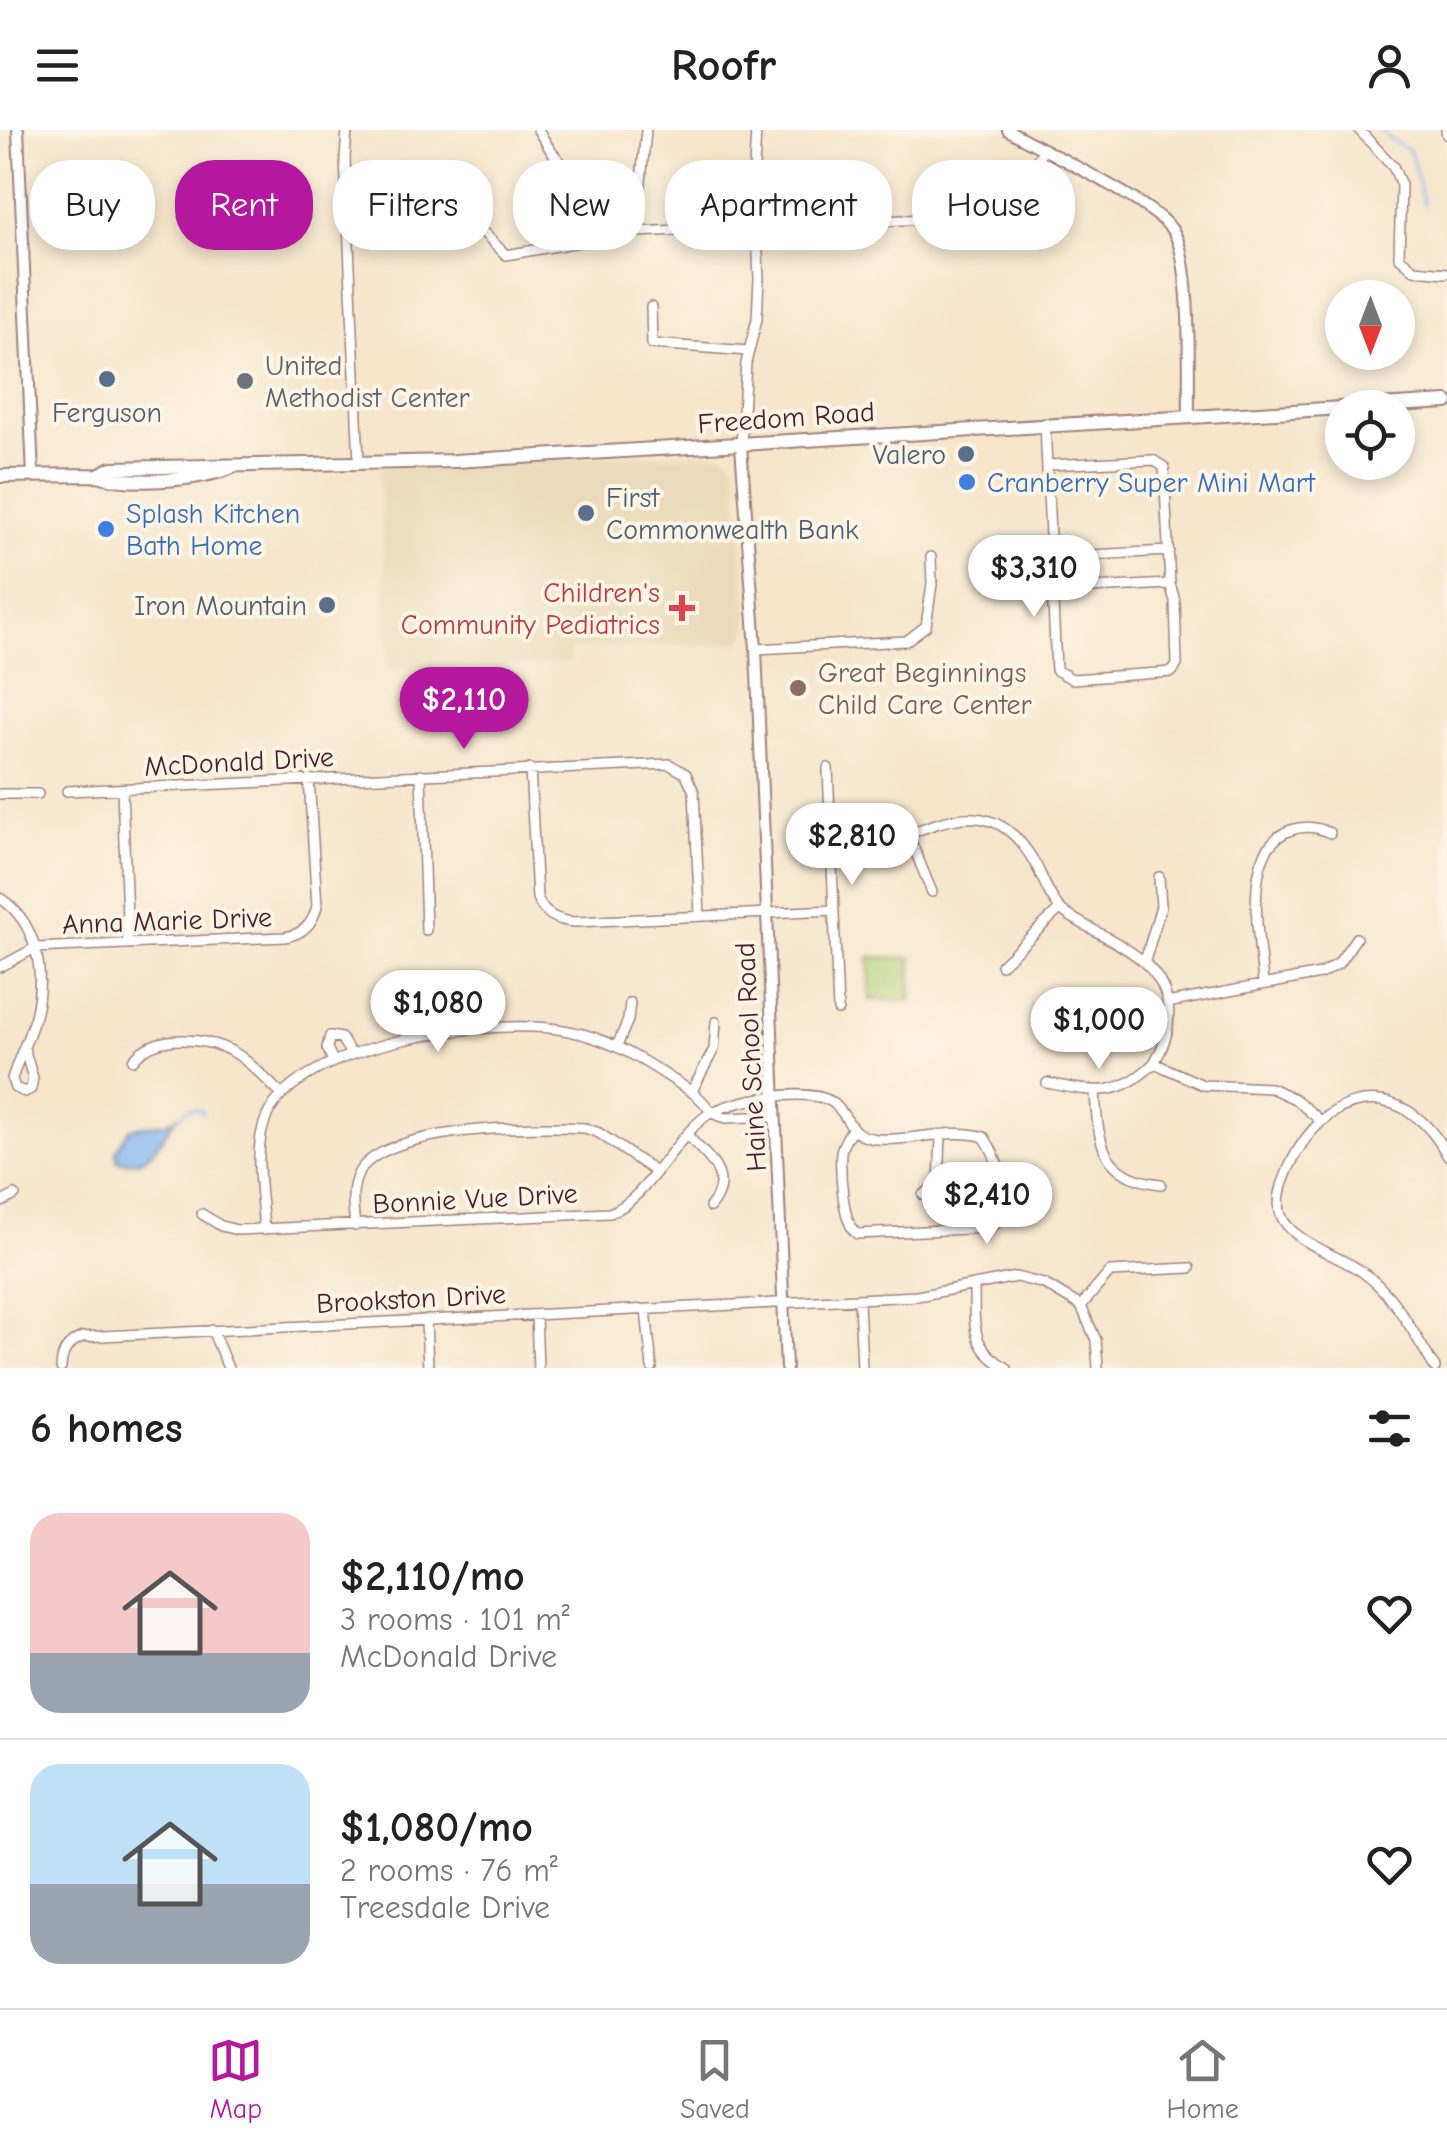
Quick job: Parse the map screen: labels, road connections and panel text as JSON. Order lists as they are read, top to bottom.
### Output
{
  "streets": {
    "main road": ["Freedom Road"],
    "street": [
      "McDonald Drive",
      "Anna Marie Drive",
      "Haine School Road",
      "Bonnie Vue Drive",
      "Brookston Drive"
    ]
  },
  "crossings": [
    ["Freedom Road", "Haine School Road"],
    ["McDonald Drive", "Anna Marie Drive"],
    ["Haine School Road", "Bonnie Vue Drive"],
    ["Haine School Road", "Brookston Drive"]
  ],
  "places": {
    "other": [
      "Ferguson",
      "United Methodist Center",
      "Valero",
      "Cranberry Super Mini Mart",
      "First Commonwealth Bank",
      "Splash Kitchen Bath Home",
      "Iron Mountain",
      "Great Beginnings Child Care Center"
    ],
    "health": ["Children's Community Pediatrics"]
  },
  "north": "bottom",
  "page": {
    "header": "Roofr",
    "chip": [
      "Buy",
      "Rent",
      "Filters",
      "New",
      "Apartment",
      "House"
    ],
    "price": [
      "$3,310",
      "$2,110",
      "$2,810",
      "$1,080",
      "$1,000",
      "$2,410"
    ],
    "heading": "6 homes",
    "list": [
      {
        "name": "$2,110/mo",
        "note": "3 rooms · 101 m² · McDonald Drive"
      },
      {
        "name": "$1,080/mo",
        "note": "2 rooms · 76 m² · Treesdale Drive"
      }
    ],
    "tabs": ["Map", "Saved", "Home"]
  }
}
